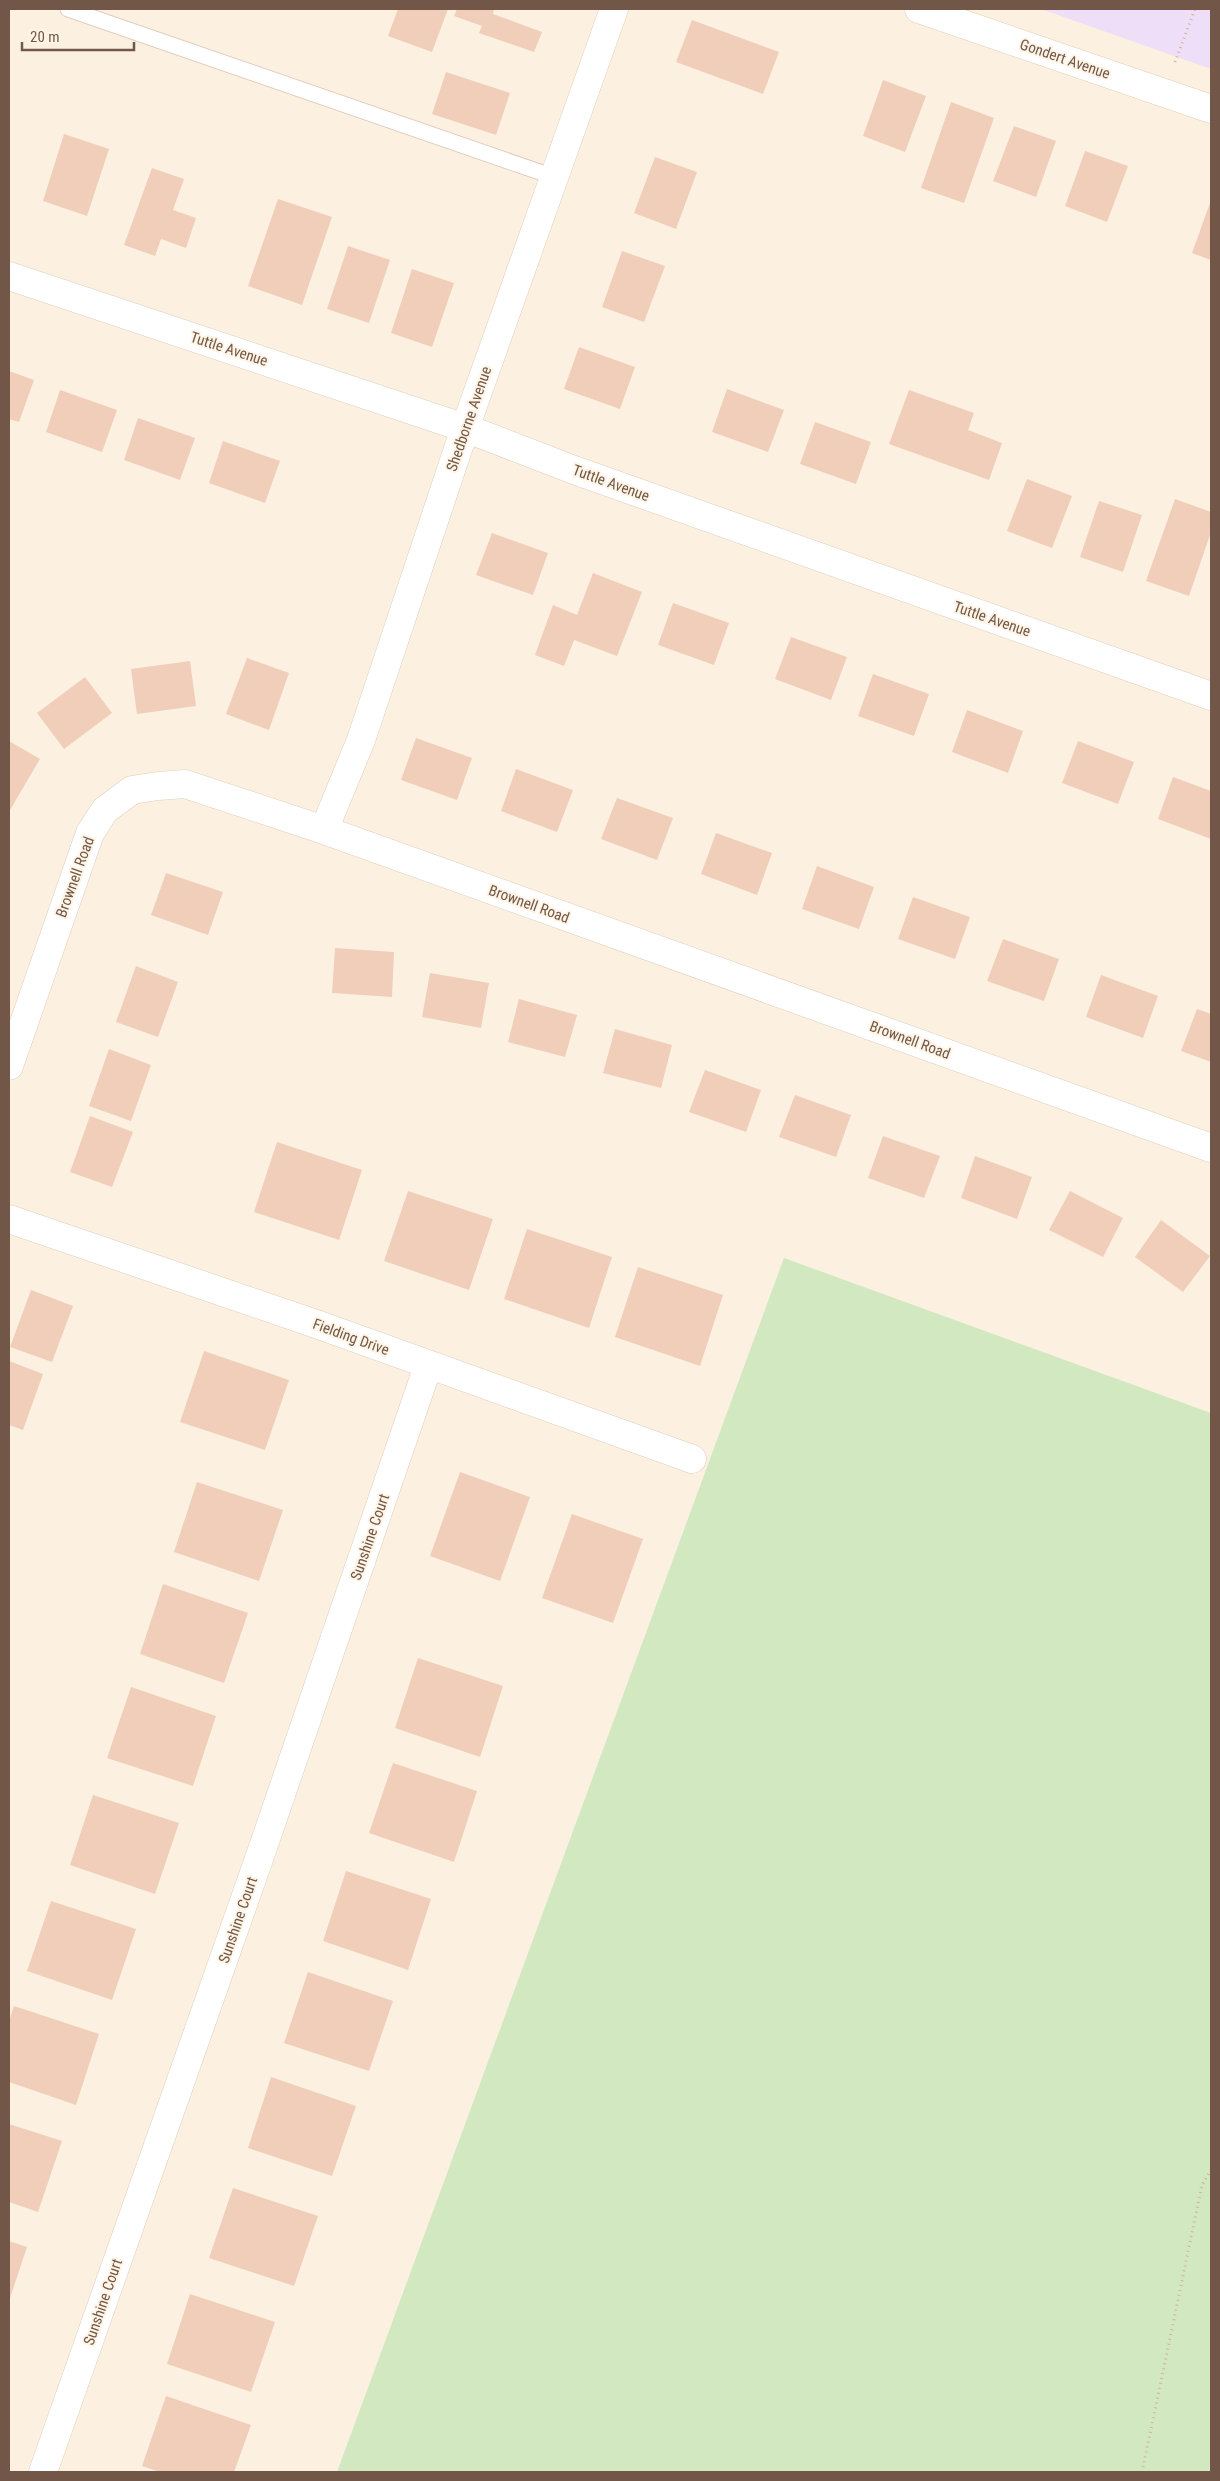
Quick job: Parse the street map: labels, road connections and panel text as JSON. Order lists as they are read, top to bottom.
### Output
{
  "streets": {
    "street": [
      "Gondert Avenue",
      "Tuttle Avenue",
      "Shedborne Avenue",
      "Brownell Road",
      "Fielding Drive",
      "Sunshine Court"
    ]
  },
  "crossings": [
    ["Tuttle Avenue", "Shedborne Avenue"],
    ["Shedborne Avenue", "Brownell Road"],
    ["Fielding Drive", "Sunshine Court"]
  ],
  "scale_bar": "20 m"
}
